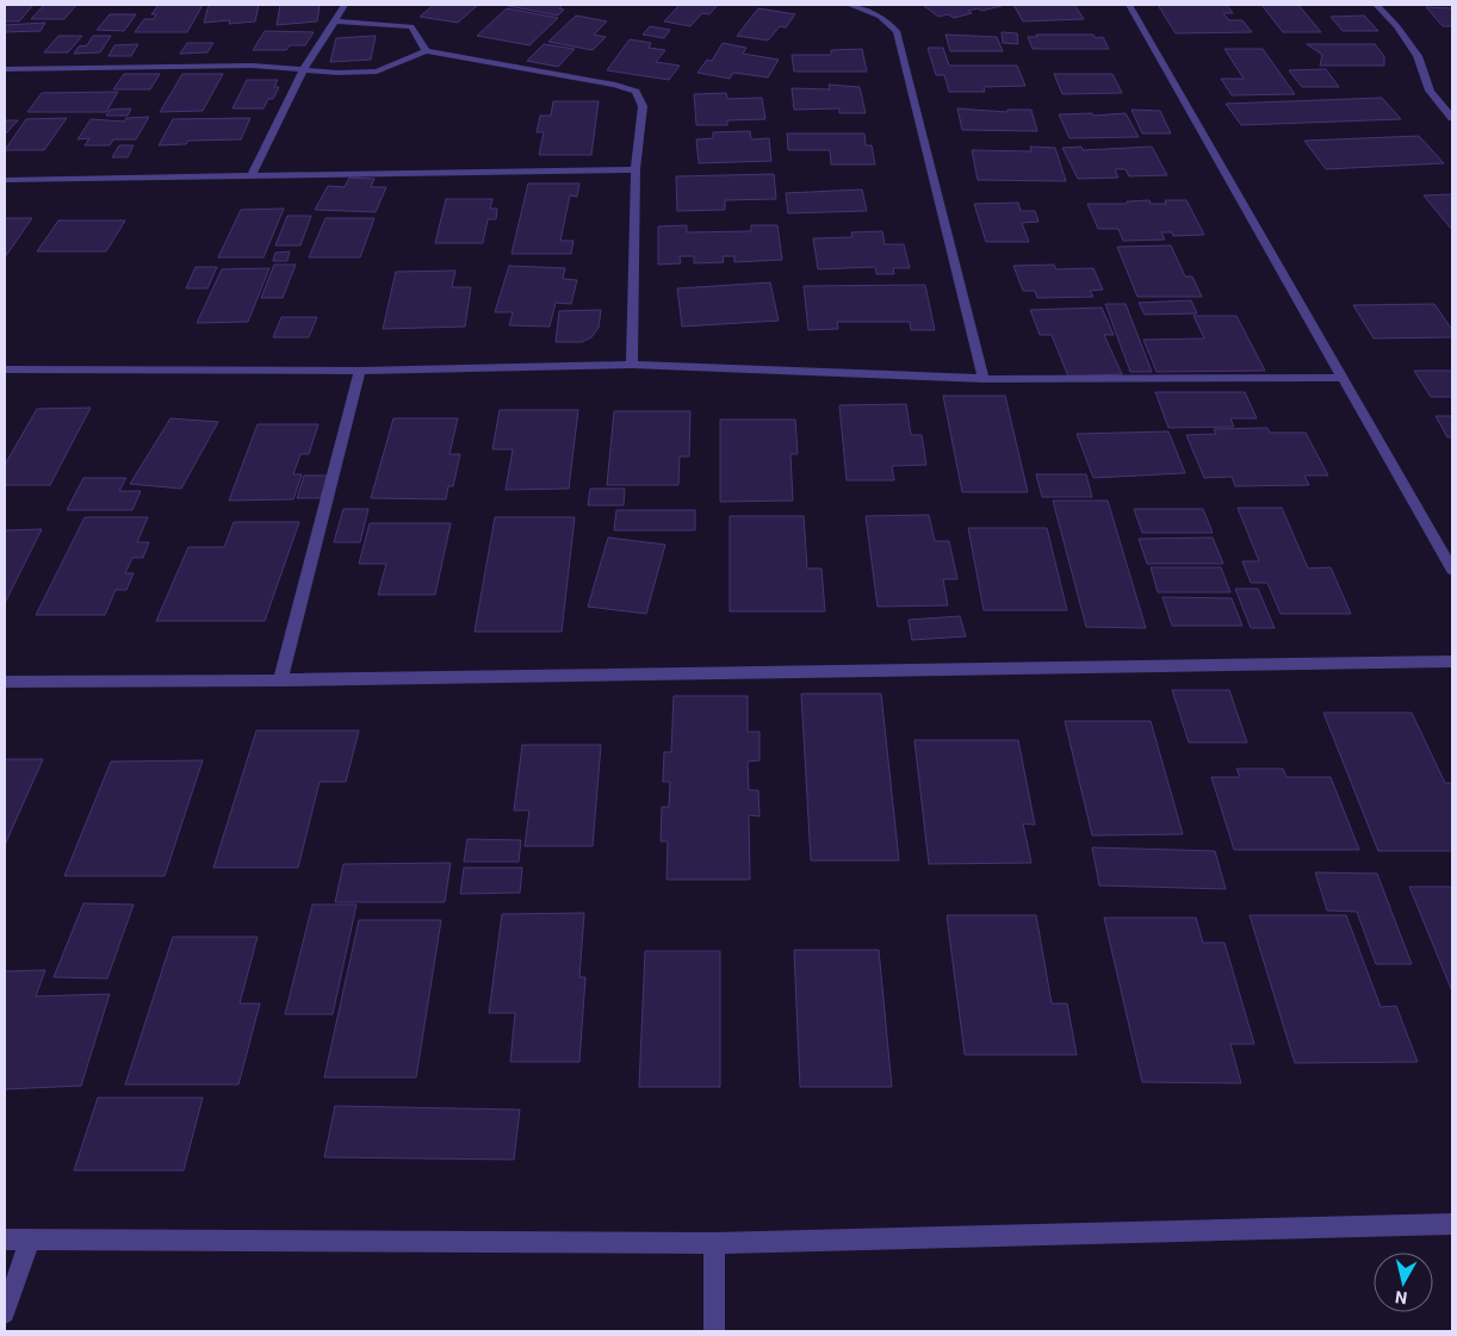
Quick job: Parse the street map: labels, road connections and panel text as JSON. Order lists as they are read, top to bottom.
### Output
{
  "north": "bottom"
}
